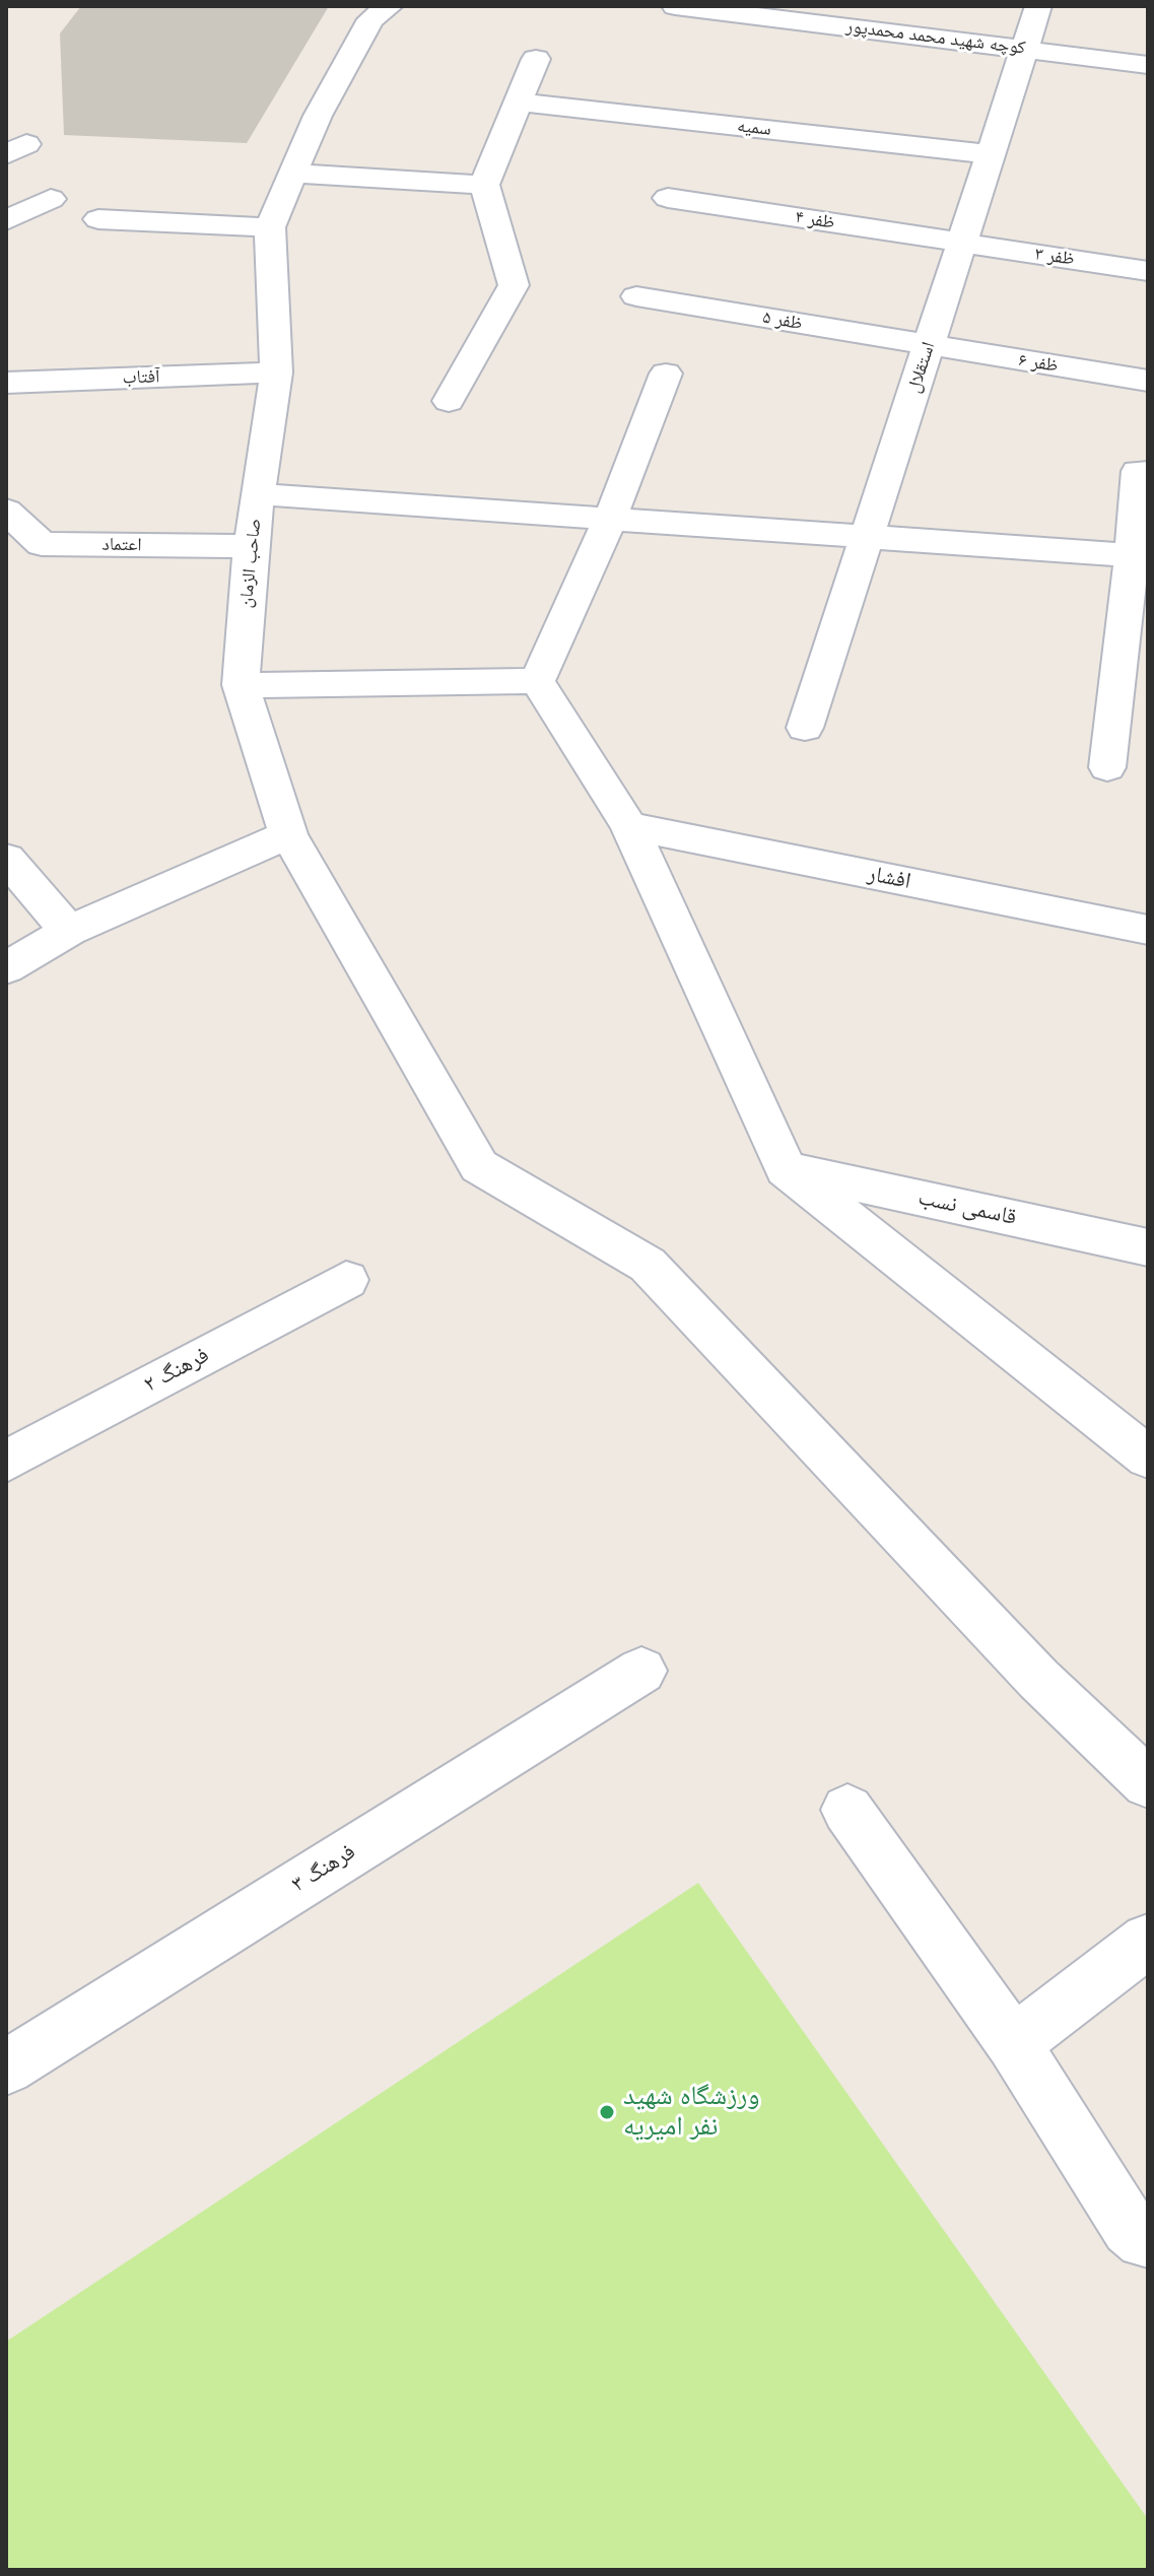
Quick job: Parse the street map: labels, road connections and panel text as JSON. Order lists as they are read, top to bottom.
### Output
{
  "streets": {
    "street": [
      "کوچه شهید محمد محمدپور",
      "سمیه",
      "ظفر ۴",
      "ظفر ۳",
      "ظفر ۵",
      "ظفر ۶",
      "استقلال",
      "آفتاب",
      "اعتماد",
      "صاحب الزمان",
      "افشار",
      "قاسمی نسب",
      "فرهنگ ۲",
      "فرهنگ ۳"
    ]
  },
  "crossings": [
    ["کوچه شهید محمد محمدپور", "استقلال"],
    ["سمیه", "استقلال"],
    ["ظفر ۴", "ظفر ۳"],
    ["ظفر ۴", "استقلال"],
    ["ظفر ۳", "استقلال"],
    ["ظفر ۵", "ظفر ۶"],
    ["ظفر ۵", "استقلال"],
    ["ظفر ۶", "استقلال"],
    ["آفتاب", "صاحب الزمان"],
    ["اعتماد", "صاحب الزمان"]
  ],
  "places": ["ورزشگاه شهید نفر امیریه"]
}
